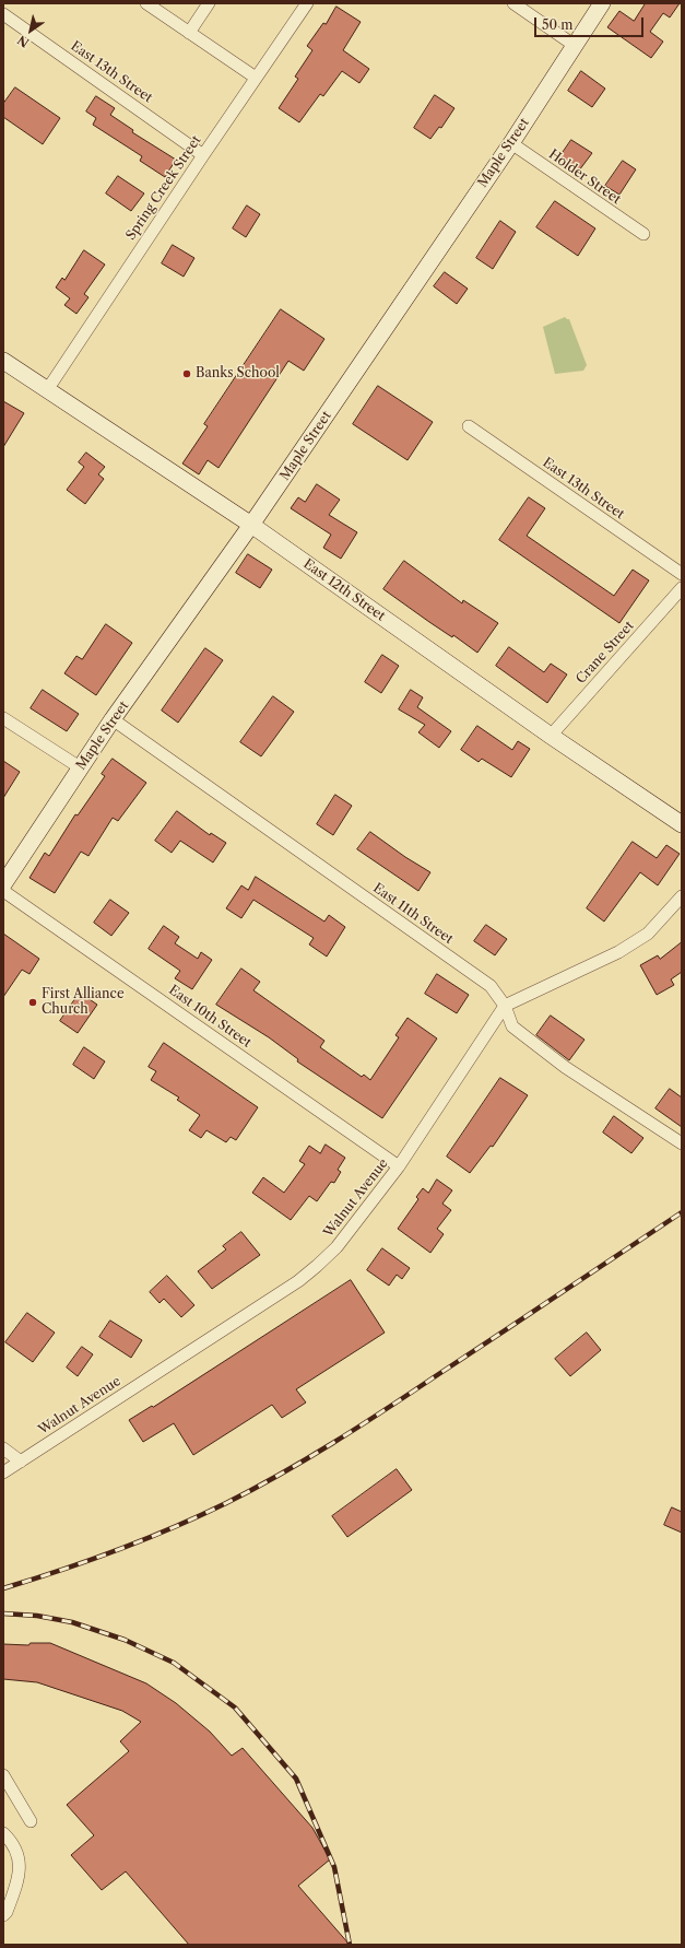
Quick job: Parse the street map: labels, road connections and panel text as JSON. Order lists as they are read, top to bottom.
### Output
{
  "streets": {
    "main road": ["Maple Street", "East 12th Street"],
    "street": [
      "East 13th Street",
      "Holder Street",
      "Spring Creek Street",
      "Crane Street",
      "East 11th Street",
      "East 10th Street",
      "Walnut Avenue"
    ]
  },
  "crossings": [
    ["East 13th Street", "Spring Creek Street"],
    ["Maple Street", "Holder Street"],
    ["Maple Street", "East 12th Street"],
    ["Maple Street", "East 11th Street"],
    ["Spring Creek Street", "East 12th Street"],
    ["East 12th Street", "Crane Street"],
    ["East 11th Street", "Walnut Avenue"],
    ["East 10th Street", "Walnut Avenue"]
  ],
  "places": ["Banks School", "First Alliance Church"],
  "scale_bar": "50 m",
  "north": "bottom left"
}
